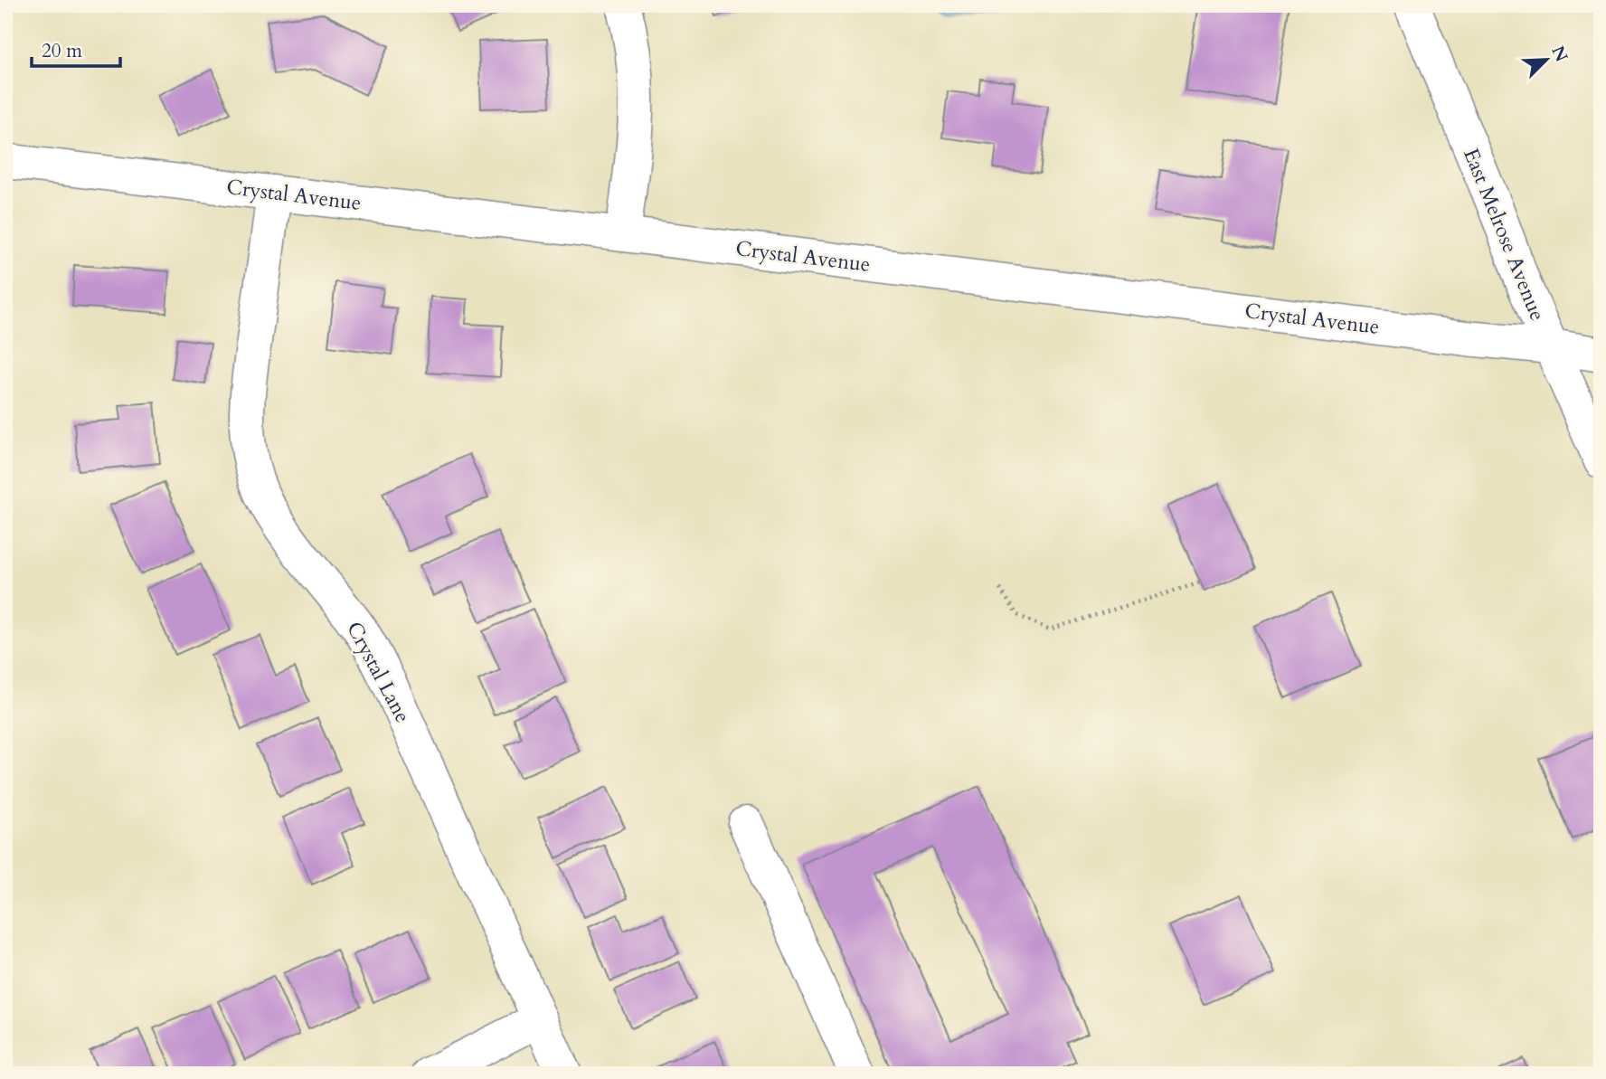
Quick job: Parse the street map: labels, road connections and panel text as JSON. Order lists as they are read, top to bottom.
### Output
{
  "streets": {
    "street": ["Crystal Avenue", "East Melrose Avenue", "Crystal Lane"]
  },
  "crossings": [
    ["Crystal Avenue", "East Melrose Avenue"],
    ["Crystal Avenue", "Crystal Lane"]
  ],
  "scale_bar": "20 m",
  "north": "top right"
}
